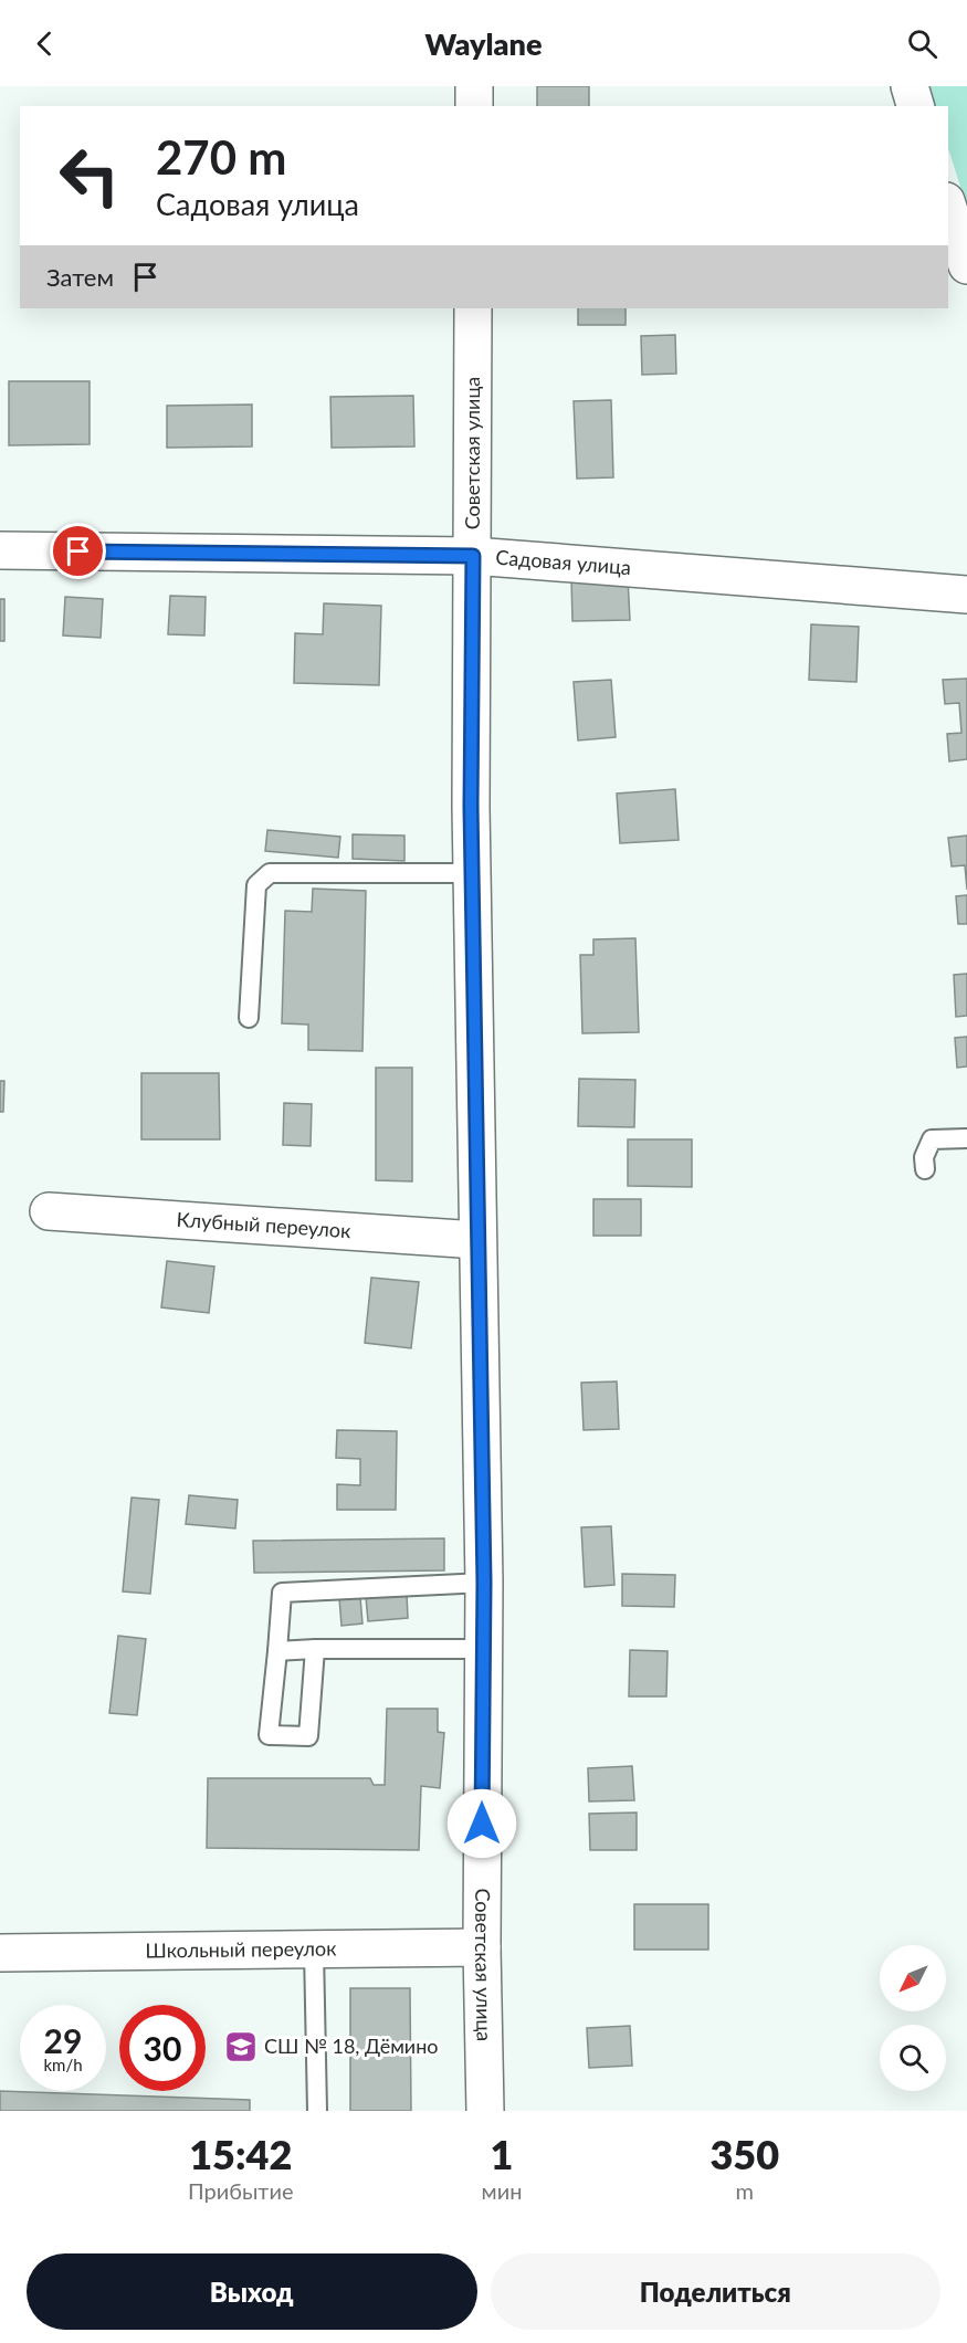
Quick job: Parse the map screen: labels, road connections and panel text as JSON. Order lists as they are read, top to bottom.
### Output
{
  "streets": {
    "street": [
      "Советская улица",
      "Садовая улица",
      "Клубный переулок",
      "Школьный переулок"
    ]
  },
  "crossings": [
    ["Советская улица", "Садовая улица"],
    ["Советская улица", "Клубный переулок"],
    ["Советская улица", "Школьный переулок"]
  ],
  "places": {
    "school or university": ["СШ № 18, Дёмино"]
  },
  "north": "bottom left",
  "page": {
    "header": "Waylane",
    "turn": ["270 m", "Садовая улица"],
    "then": "Затем",
    "speed": "29 km/h",
    "limit": "30",
    "eta": [
      "15:42",
      "Прибытие",
      "1",
      "мин",
      "350",
      "m"
    ],
    "buttons": ["Выход", "Поделиться"]
  }
}
